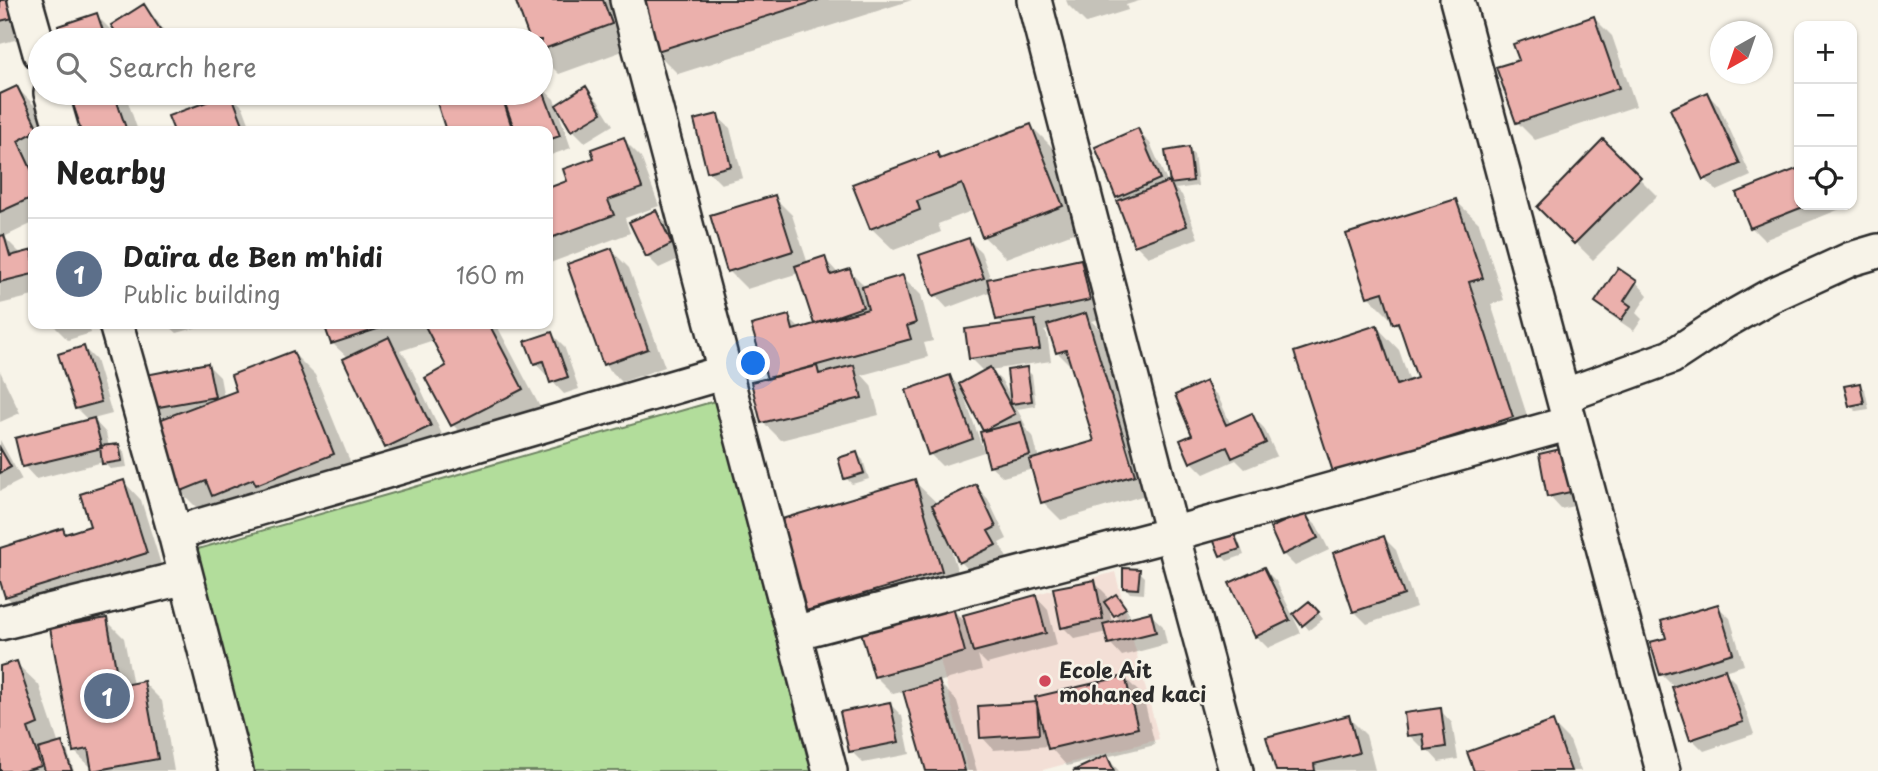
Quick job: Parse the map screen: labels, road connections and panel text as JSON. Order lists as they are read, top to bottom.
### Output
{
  "places": ["Ecole Ait mohaned kaci"],
  "north": "bottom left",
  "page": {
    "map_buttons": ["+", "−"],
    "search": "Search here",
    "heading": "Nearby",
    "list": [
      {
        "mark": "1",
        "name": "Daïra de Ben m'hidi",
        "note": "Public building",
        "value": "160 m"
      }
    ],
    "pins": "1"
  }
}
